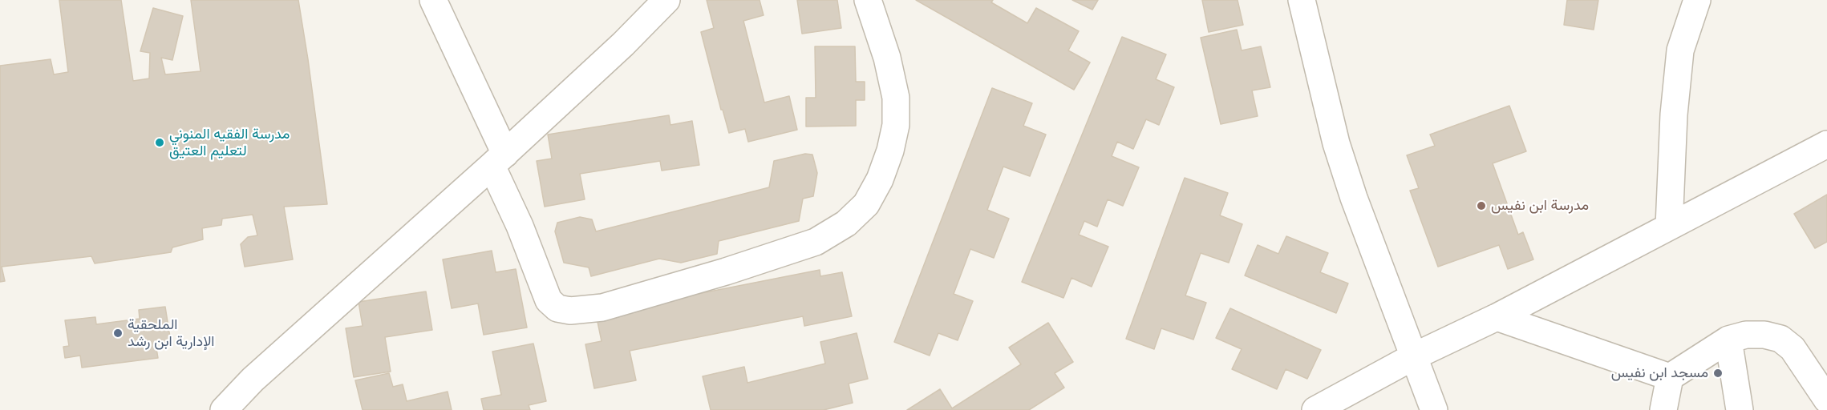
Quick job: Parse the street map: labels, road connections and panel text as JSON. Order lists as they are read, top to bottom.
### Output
{
  "places": [
    "مدرسة الفقيه المنوني لتعليم العتيق",
    "مدرسة ابن نفيس",
    "الملحقية الإدارية ابن رشد",
    "مسجد ابن نفيس"
  ]
}
